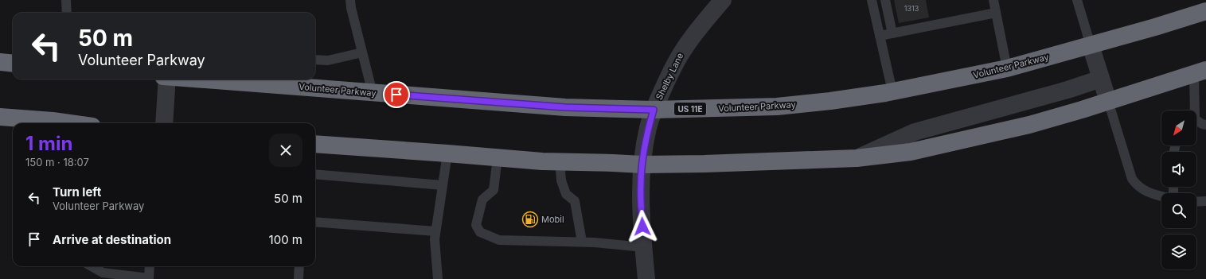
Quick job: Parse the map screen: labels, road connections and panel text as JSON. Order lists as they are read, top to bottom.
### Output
{
  "streets": {
    "highway": ["Volunteer Parkway", "US 11E"],
    "street": ["Shelby Lane"]
  },
  "crossings": [
    ["Volunteer Parkway", "Shelby Lane"]
  ],
  "places": {
    "fuel station": ["Mobil"]
  },
  "house_numbers": ["1313"],
  "north": "bottom left",
  "page": {
    "turn": ["50 m", "Volunteer Parkway"],
    "heading": ["1 min", "150 m · 18:07"],
    "list": [
      {
        "name": "Turn left",
        "note": "Volunteer Parkway",
        "value": "50 m"
      },
      {
        "name": "Arrive at destination",
        "value": "100 m"
      }
    ]
  }
}
